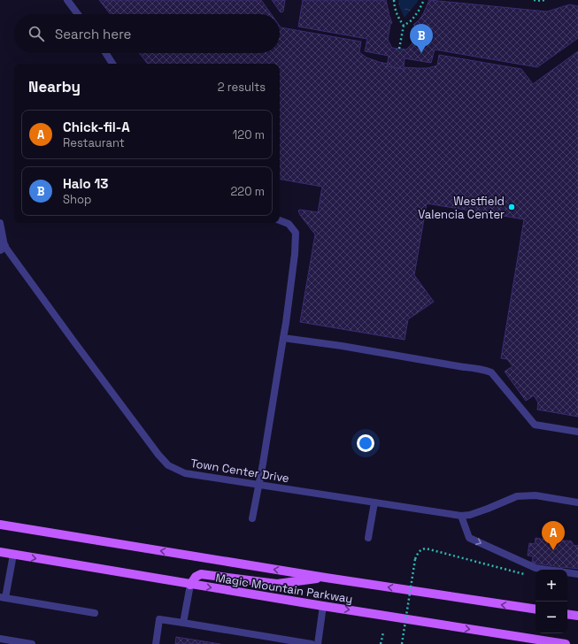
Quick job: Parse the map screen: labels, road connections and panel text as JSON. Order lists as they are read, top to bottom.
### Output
{
  "streets": {
    "main road": ["Magic Mountain Parkway"],
    "lane": ["Town Center Drive"]
  },
  "places": ["Westfield Valencia Center"],
  "page": {
    "search": "Search here",
    "pins": ["B", "A"],
    "heading": ["Nearby", "2 results"],
    "list": [
      {
        "mark": "A",
        "name": "Chick-fil-A",
        "note": "Restaurant",
        "value": "120 m"
      },
      {
        "mark": "B",
        "name": "Halo 13",
        "note": "Shop",
        "value": "220 m"
      }
    ],
    "map_buttons": ["+", "−"]
  }
}
